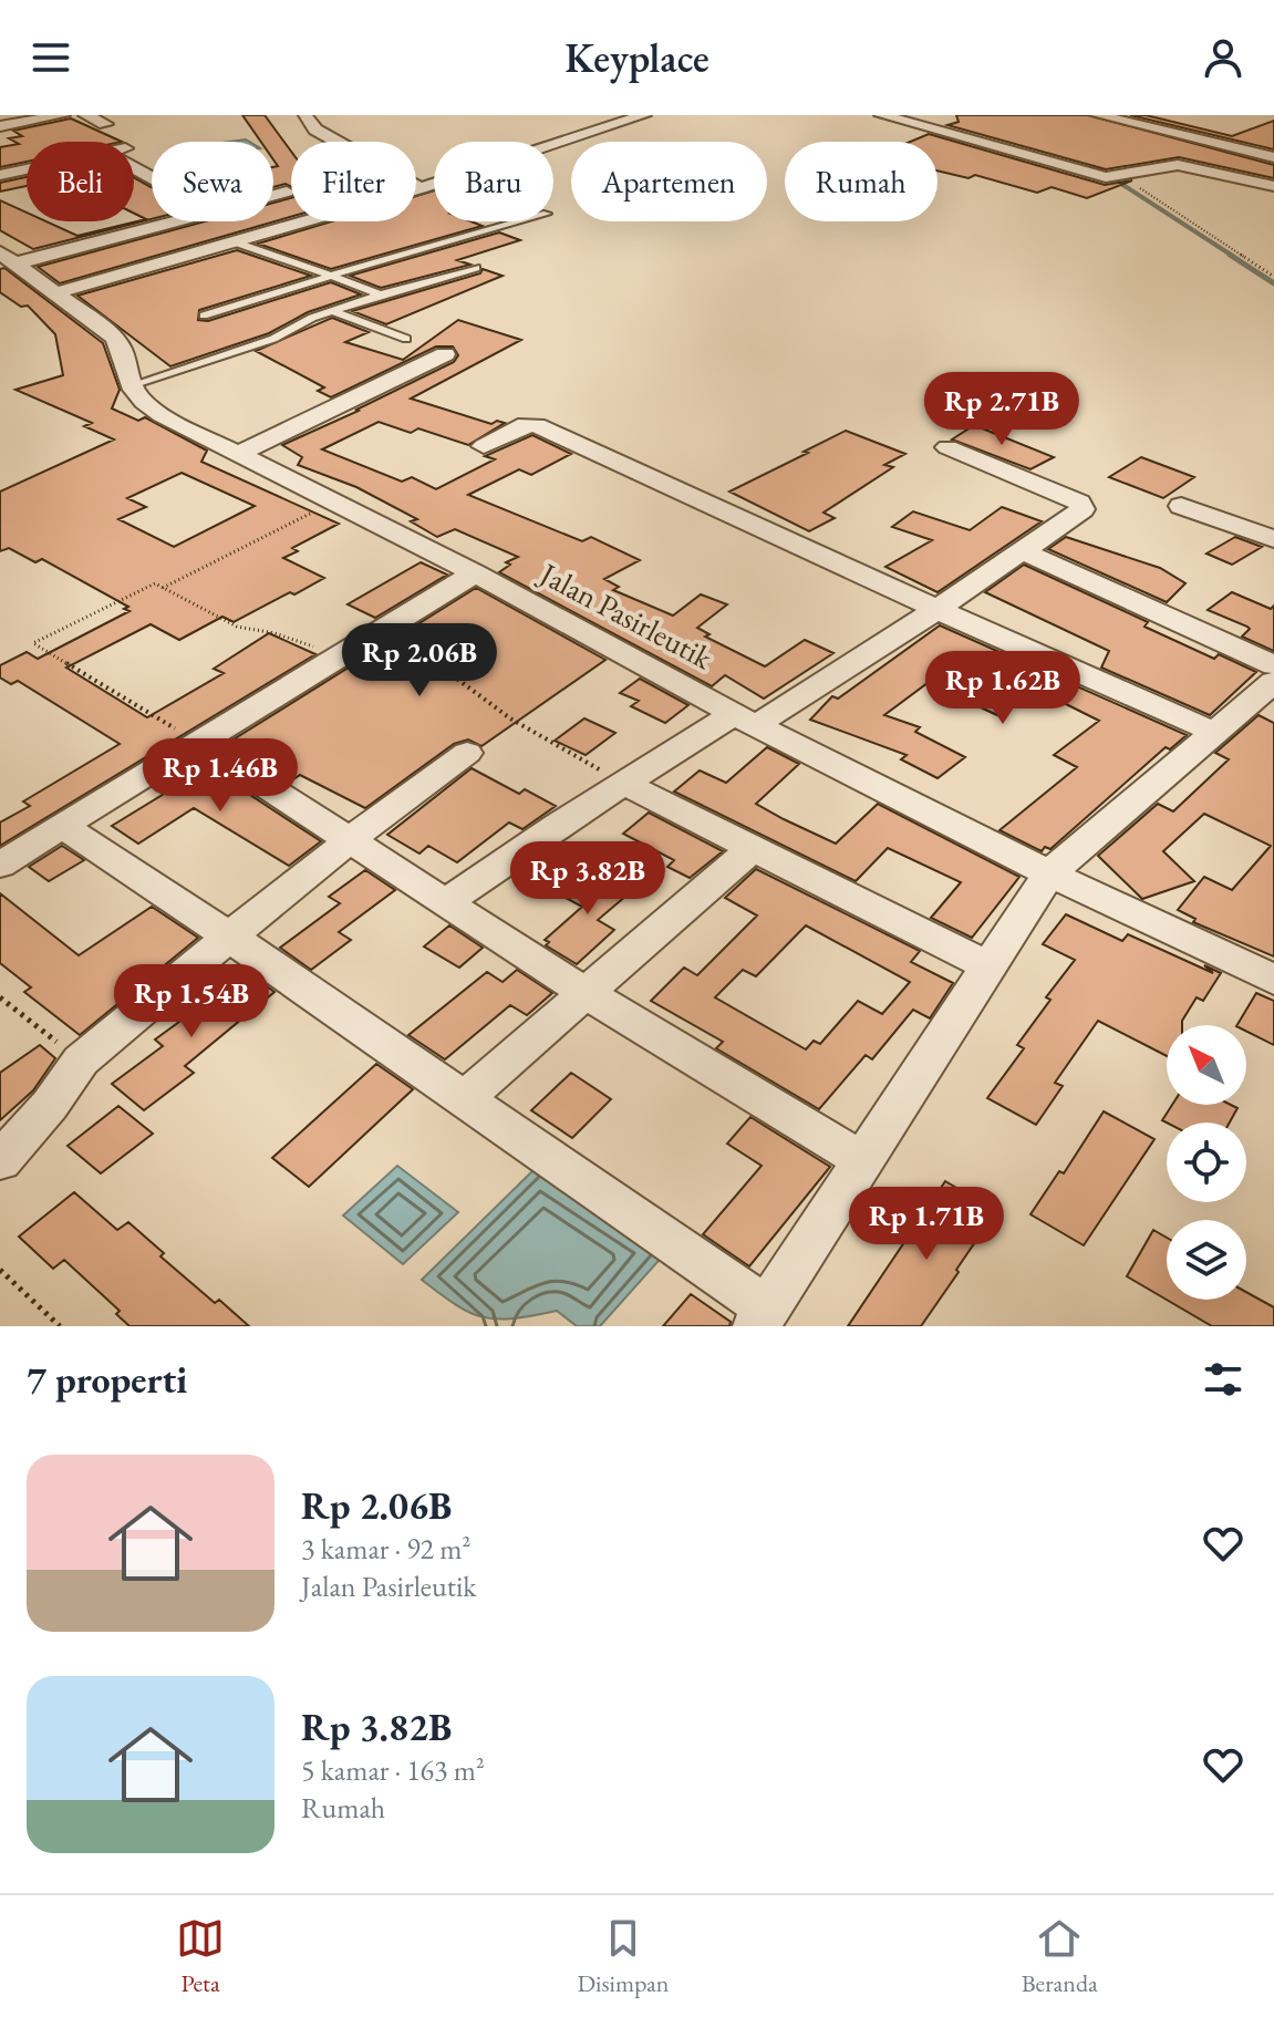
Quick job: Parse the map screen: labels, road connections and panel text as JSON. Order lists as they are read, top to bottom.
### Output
{
  "streets": {
    "street": ["Jalan Pasirleutik"]
  },
  "north": "top left",
  "page": {
    "header": "Keyplace",
    "chip": [
      "Beli",
      "Sewa",
      "Filter",
      "Baru",
      "Apartemen",
      "Rumah"
    ],
    "price": [
      "Rp 2.71B",
      "Rp 2.06B",
      "Rp 1.62B",
      "Rp 1.46B",
      "Rp 3.82B",
      "Rp 1.54B",
      "Rp 1.71B"
    ],
    "heading": "7 properti",
    "list": [
      {
        "name": "Rp 2.06B",
        "note": "3 kamar · 92 m² · Jalan Pasirleutik"
      },
      {
        "name": "Rp 3.82B",
        "note": "5 kamar · 163 m² · Rumah"
      }
    ],
    "tabs": ["Peta", "Disimpan", "Beranda"]
  }
}
